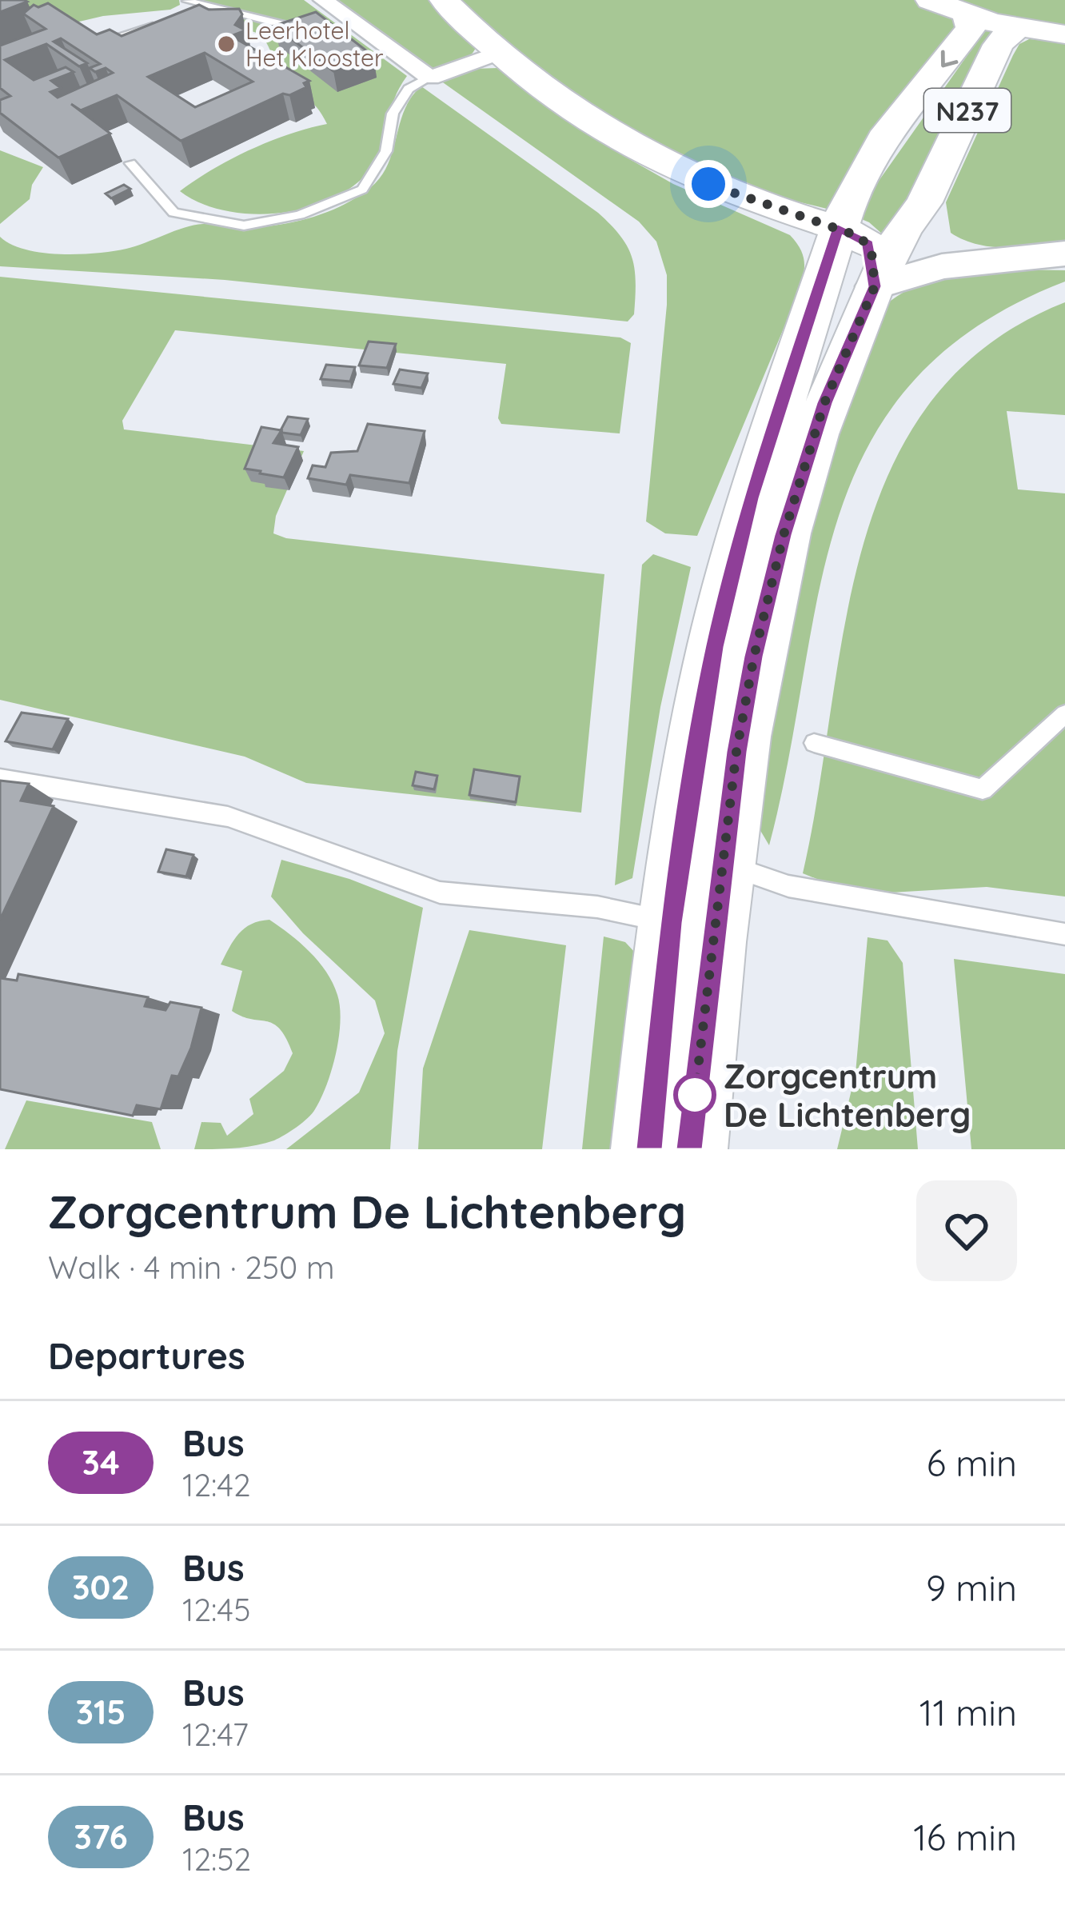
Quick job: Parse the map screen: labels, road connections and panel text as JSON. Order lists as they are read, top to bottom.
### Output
{
  "streets": {
    "main road": ["N237"]
  },
  "places": ["Leerhotel Het Klooster", "Zorgcentrum De Lichtenberg"],
  "lines": ["bus line 34"],
  "page": {
    "heading": [
      ["Zorgcentrum De Lichtenberg", "Walk · 4 min · 250 m"],
      "Departures"
    ],
    "list": [
      {
        "mark": "34",
        "name": "Bus",
        "note": "12:42",
        "value": "6 min"
      },
      {
        "mark": "302",
        "name": "Bus",
        "note": "12:45",
        "value": "9 min"
      },
      {
        "mark": "315",
        "name": "Bus",
        "note": "12:47",
        "value": "11 min"
      },
      {
        "mark": "376",
        "name": "Bus",
        "note": "12:52",
        "value": "16 min"
      }
    ]
  }
}
